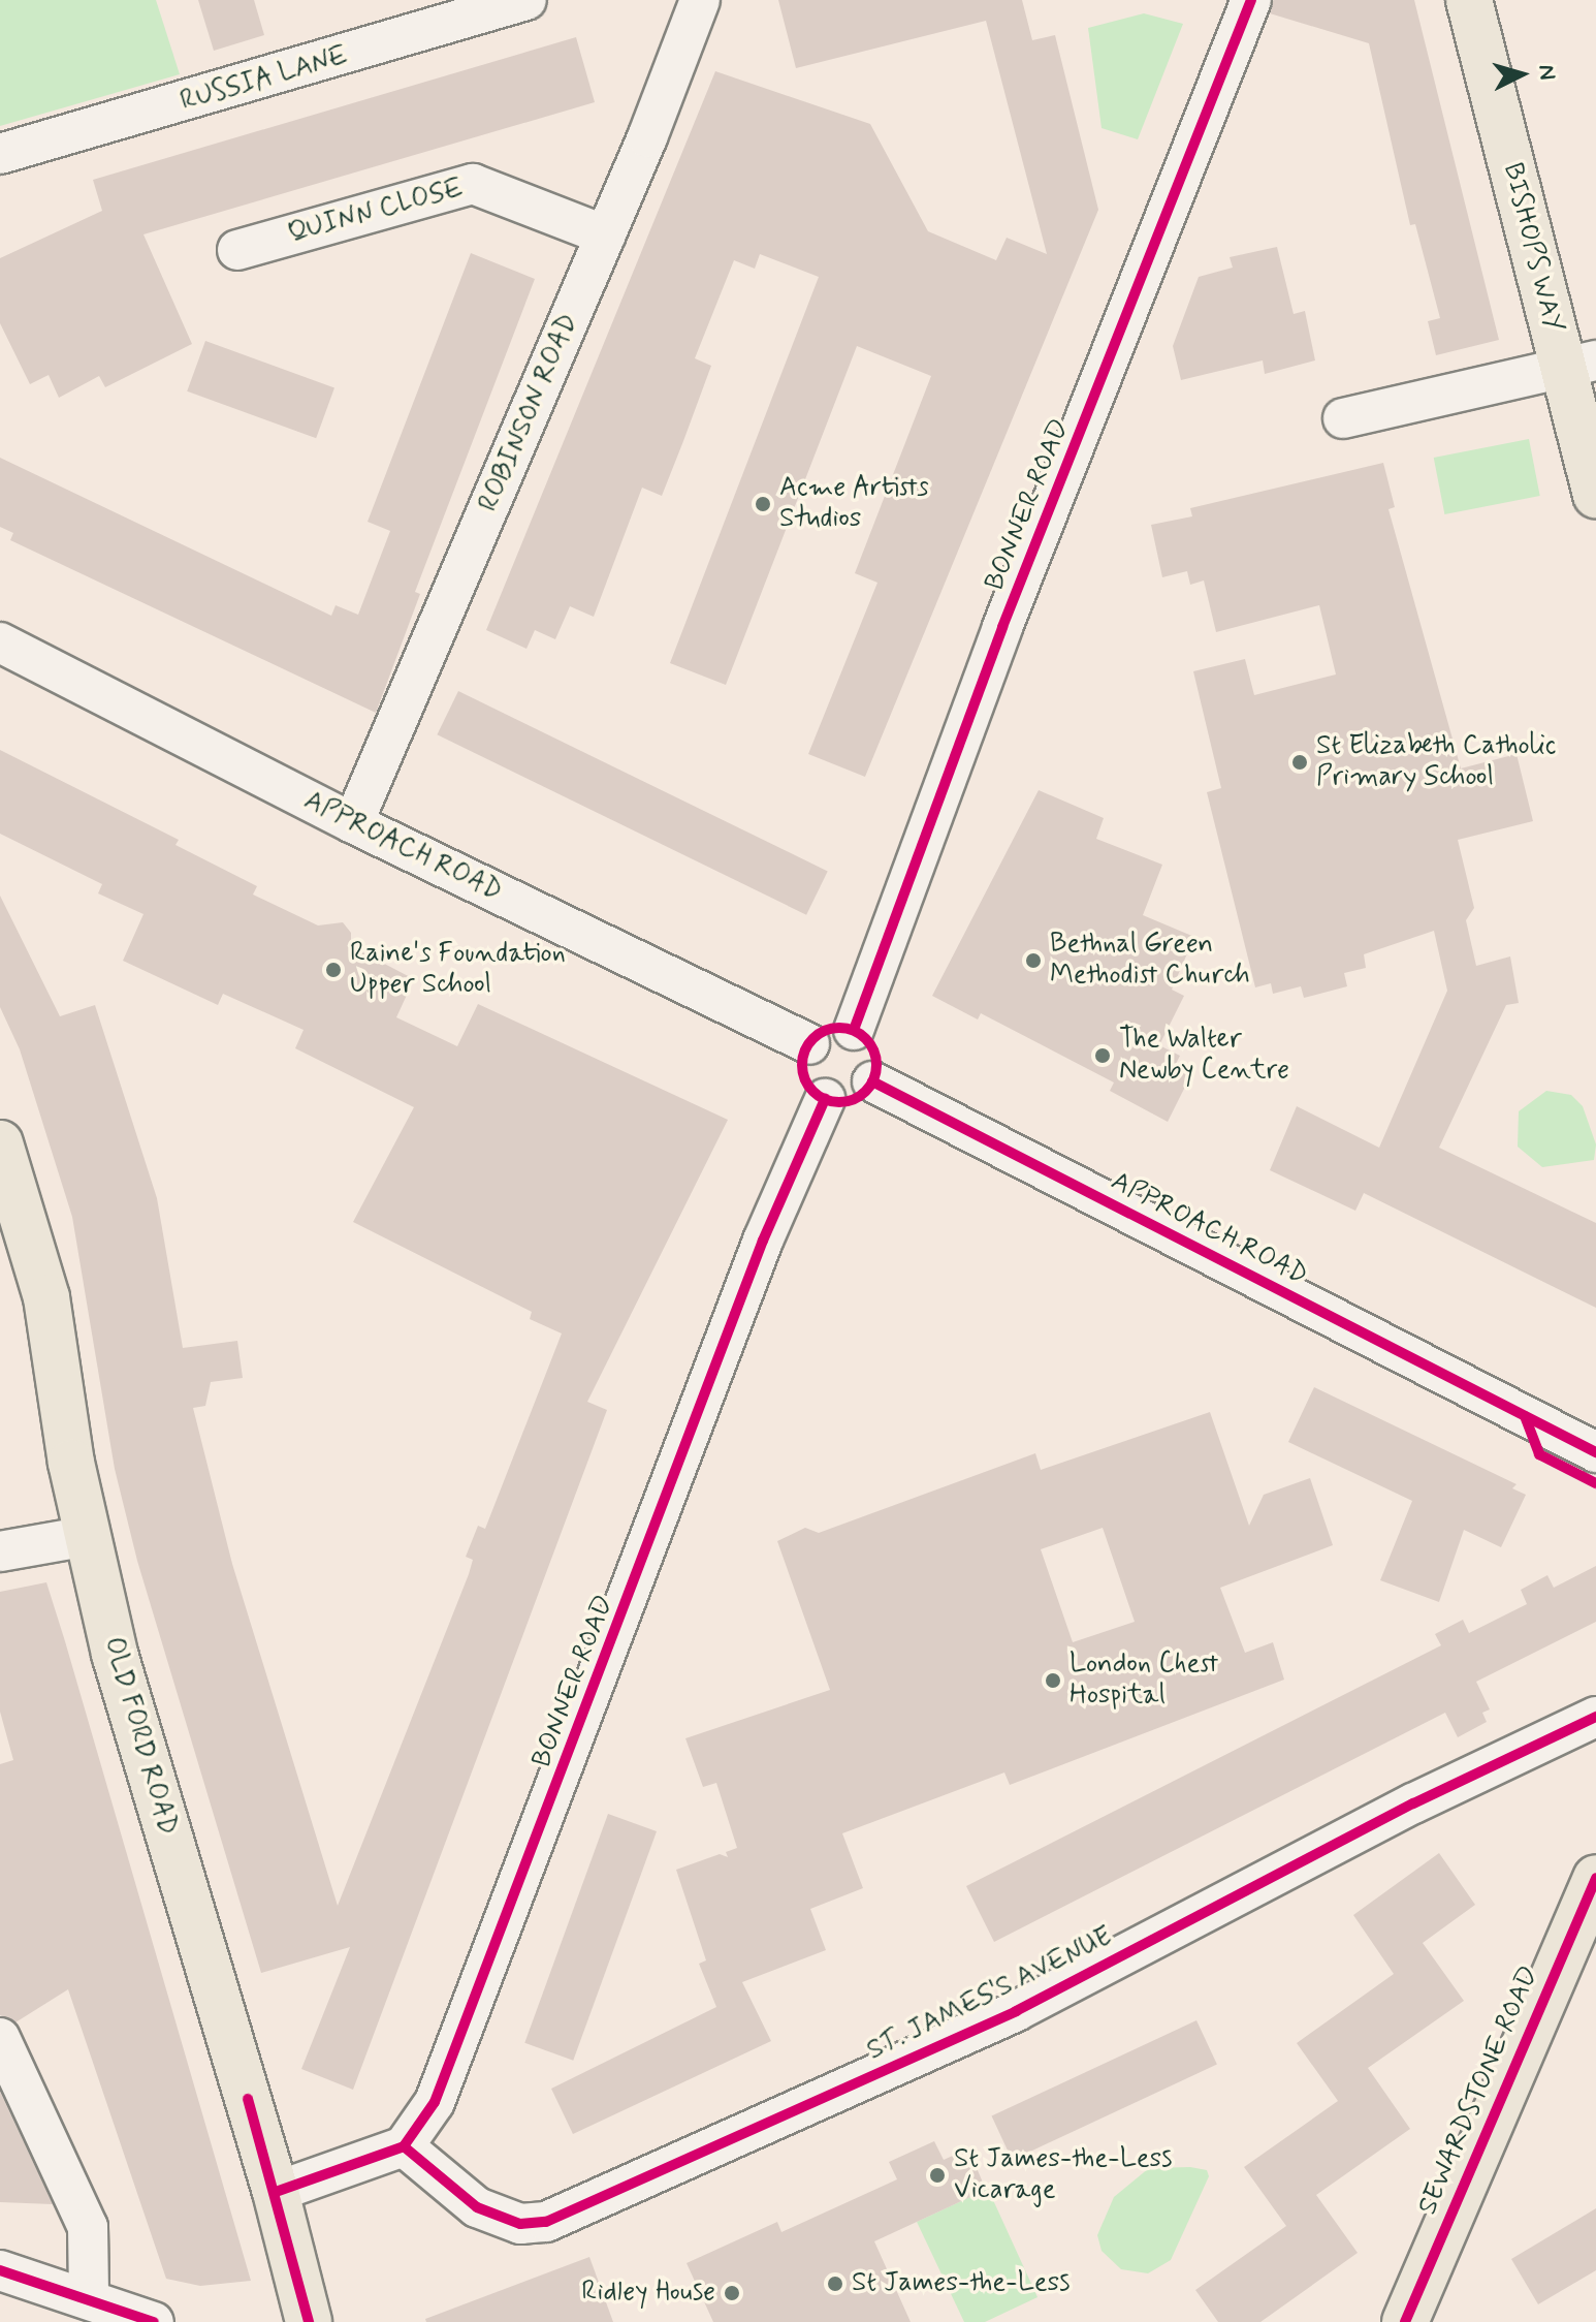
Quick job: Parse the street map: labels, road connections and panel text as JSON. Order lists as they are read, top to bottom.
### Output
{
  "streets": {
    "main road": ["BISHOPS WAY", "OLD FORD ROAD", "SEWARDSTONE ROAD"],
    "street": [
      "RUSSIA LANE",
      "QUINN CLOSE",
      "ROBINSON ROAD",
      "BONNER ROAD",
      "APPROACH ROAD",
      "ST. JAMES'S AVENUE"
    ]
  },
  "crossings": [
    ["QUINN CLOSE", "ROBINSON ROAD"],
    ["ROBINSON ROAD", "APPROACH ROAD"],
    ["BONNER ROAD", "APPROACH ROAD"],
    ["BONNER ROAD", "ST. JAMES'S AVENUE"]
  ],
  "places": [
    "Acme Artists Studios",
    "St Elizabeth Catholic Primary School",
    "Bethnal Green Methodist Church",
    "Raine's Foundation Upper School",
    "The Walter Newby Centre",
    "London Chest Hospital",
    "St James-the-Less Vicarage",
    "St James-the-Less",
    "Ridley House"
  ],
  "north": "right"
}
